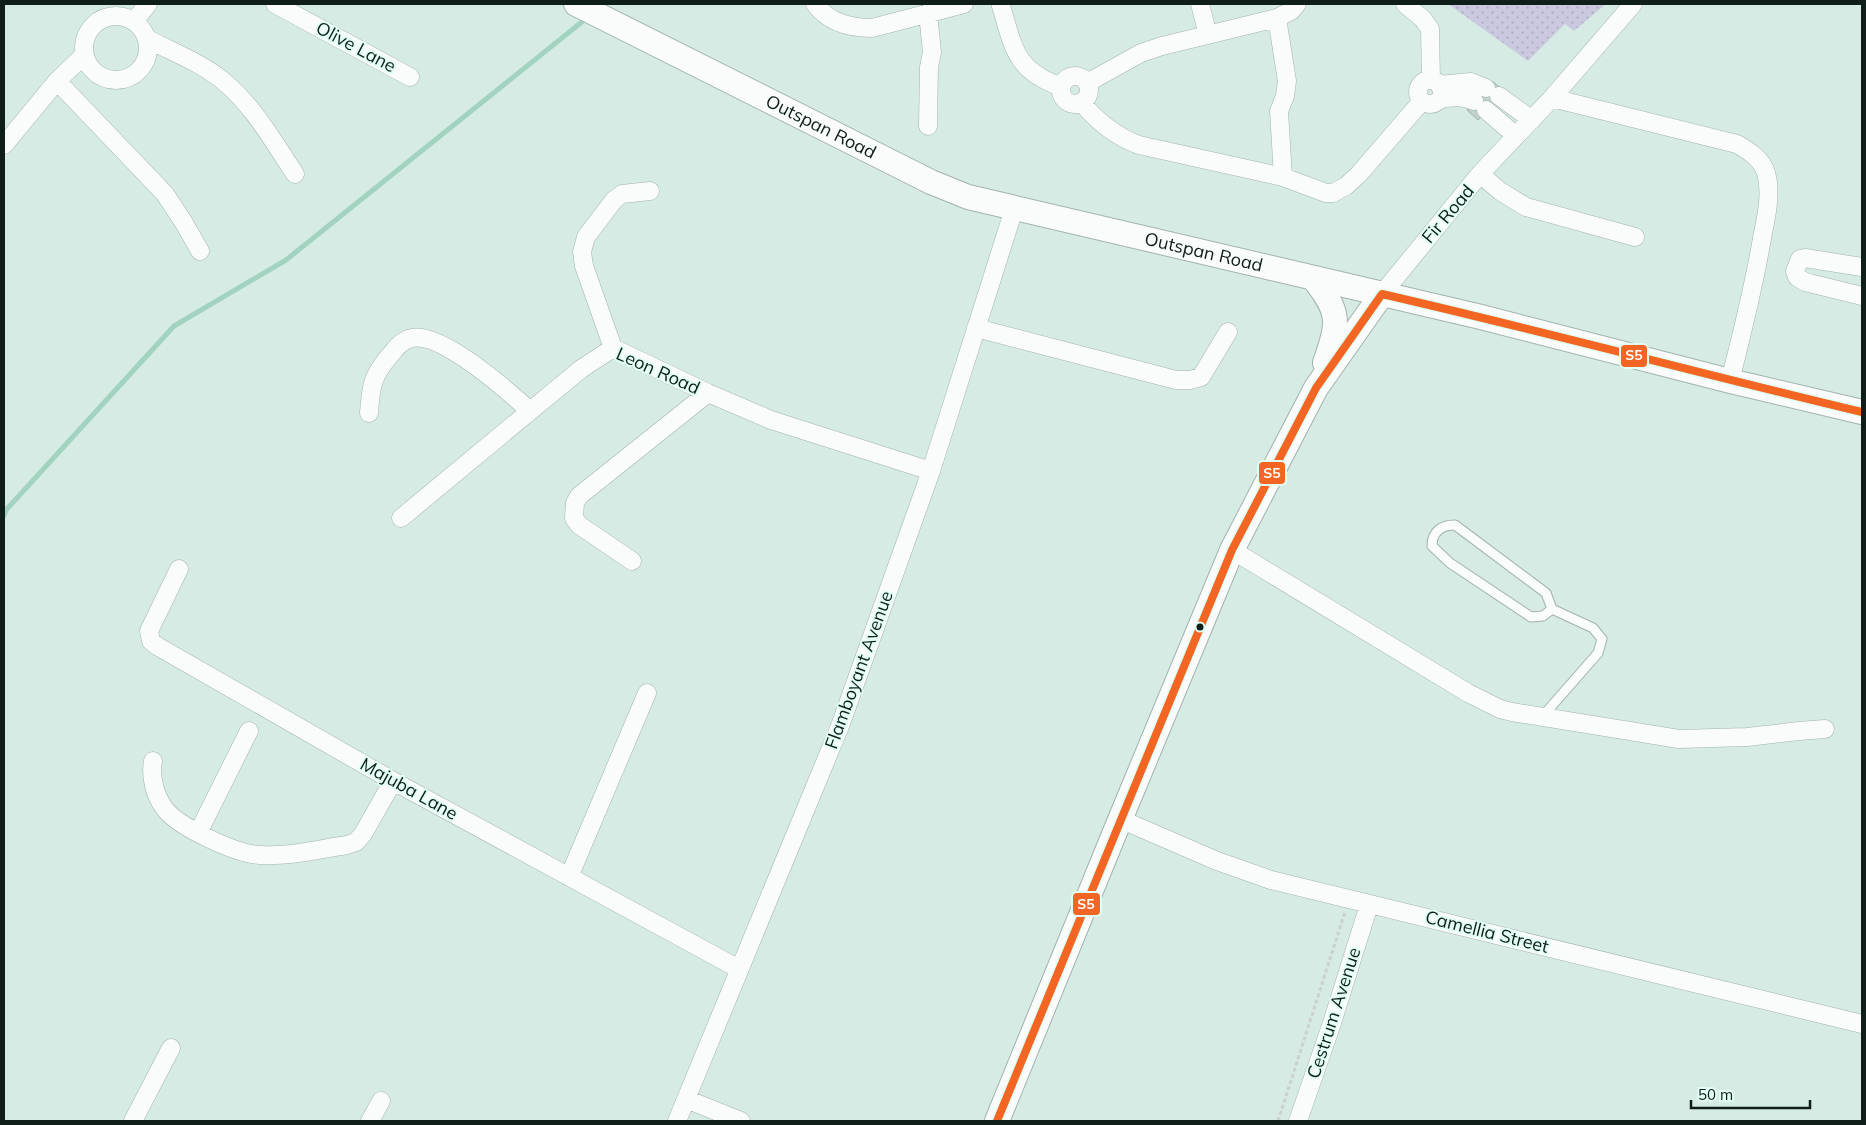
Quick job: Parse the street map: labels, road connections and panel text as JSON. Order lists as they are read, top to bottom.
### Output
{
  "streets": {
    "street": [
      "Olive Lane",
      "Outspan Road",
      "Fir Road",
      "Leon Road",
      "Flamboyant Avenue",
      "Majuba Lane",
      "Camellia Street",
      "Cestrum Avenue"
    ]
  },
  "crossings": [
    ["Outspan Road", "Fir Road"],
    ["Outspan Road", "Flamboyant Avenue"],
    ["Leon Road", "Flamboyant Avenue"],
    ["Flamboyant Avenue", "Majuba Lane"],
    ["Camellia Street", "Cestrum Avenue"]
  ],
  "lines": ["transit line S5"],
  "scale_bar": "50 m"
}
